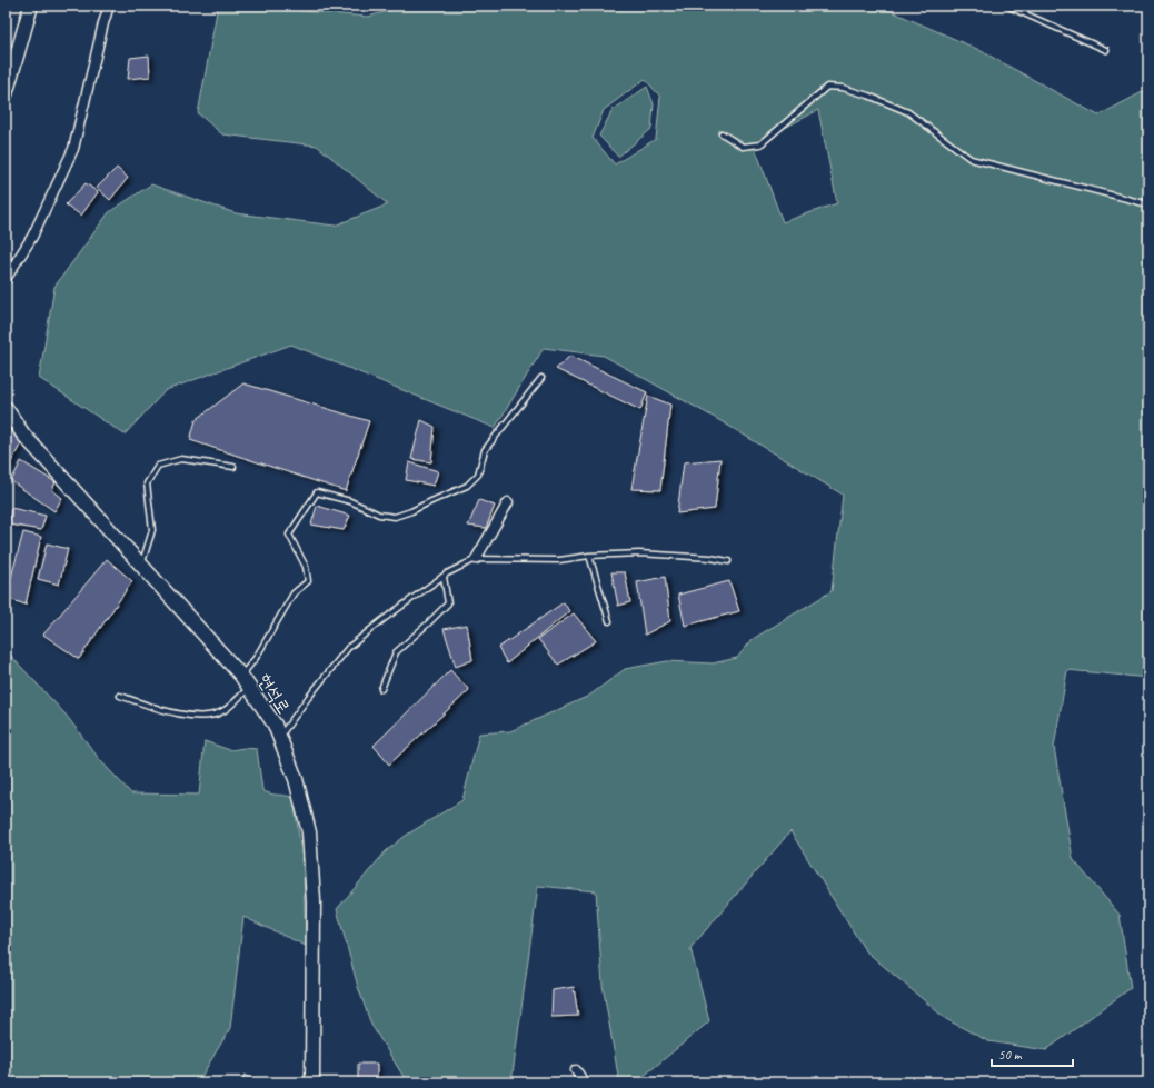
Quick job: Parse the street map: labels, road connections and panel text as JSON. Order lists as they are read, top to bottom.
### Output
{
  "streets": {
    "street": ["현석로"]
  },
  "scale_bar": "50 m"
}
